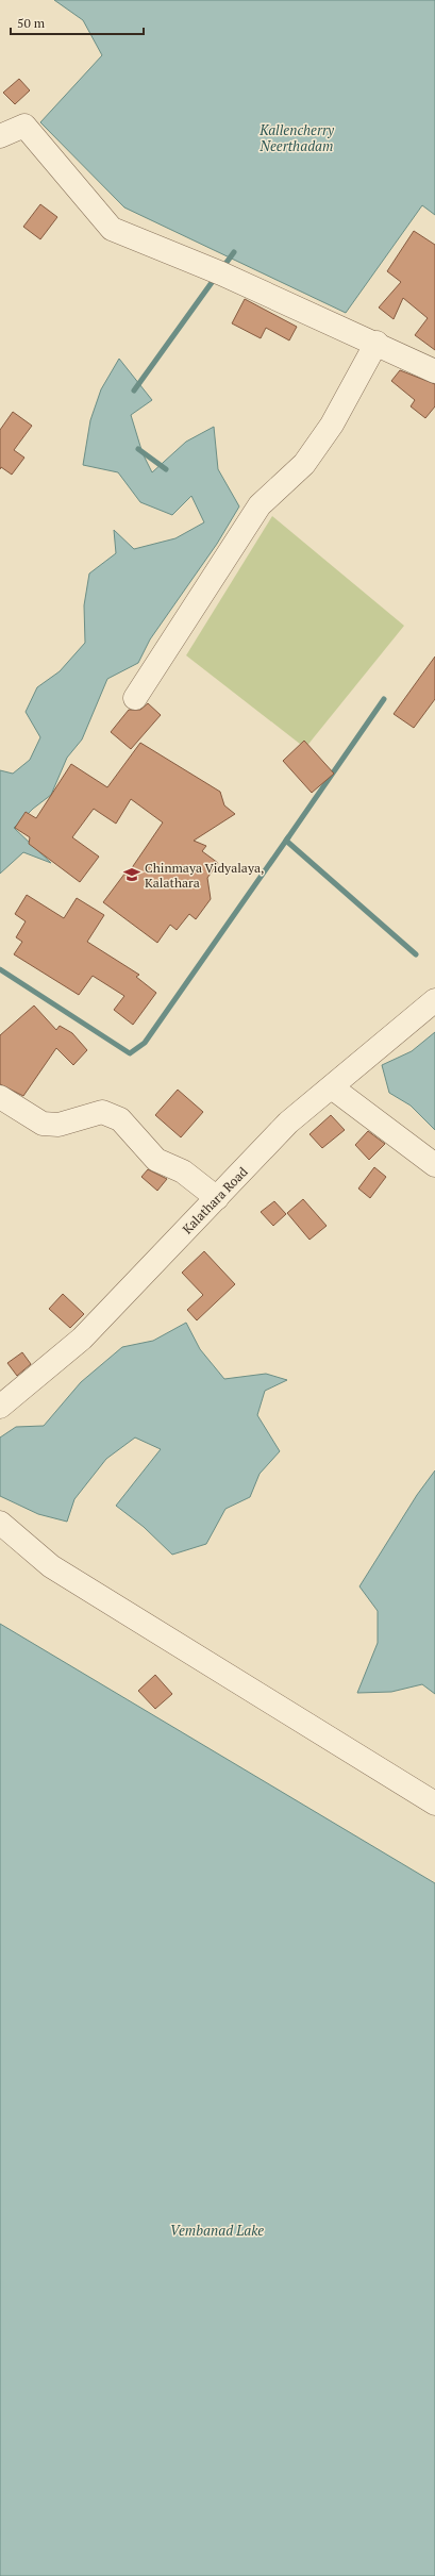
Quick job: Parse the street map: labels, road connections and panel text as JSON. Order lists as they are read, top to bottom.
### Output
{
  "streets": {
    "street": ["Kalathara Road"]
  },
  "water": ["Kallencherry Neerthadam", "Vembanad Lake"],
  "places": {
    "school or university": ["Chinmaya Vidyalaya, Kalathara"]
  },
  "scale_bar": "50 m"
}
